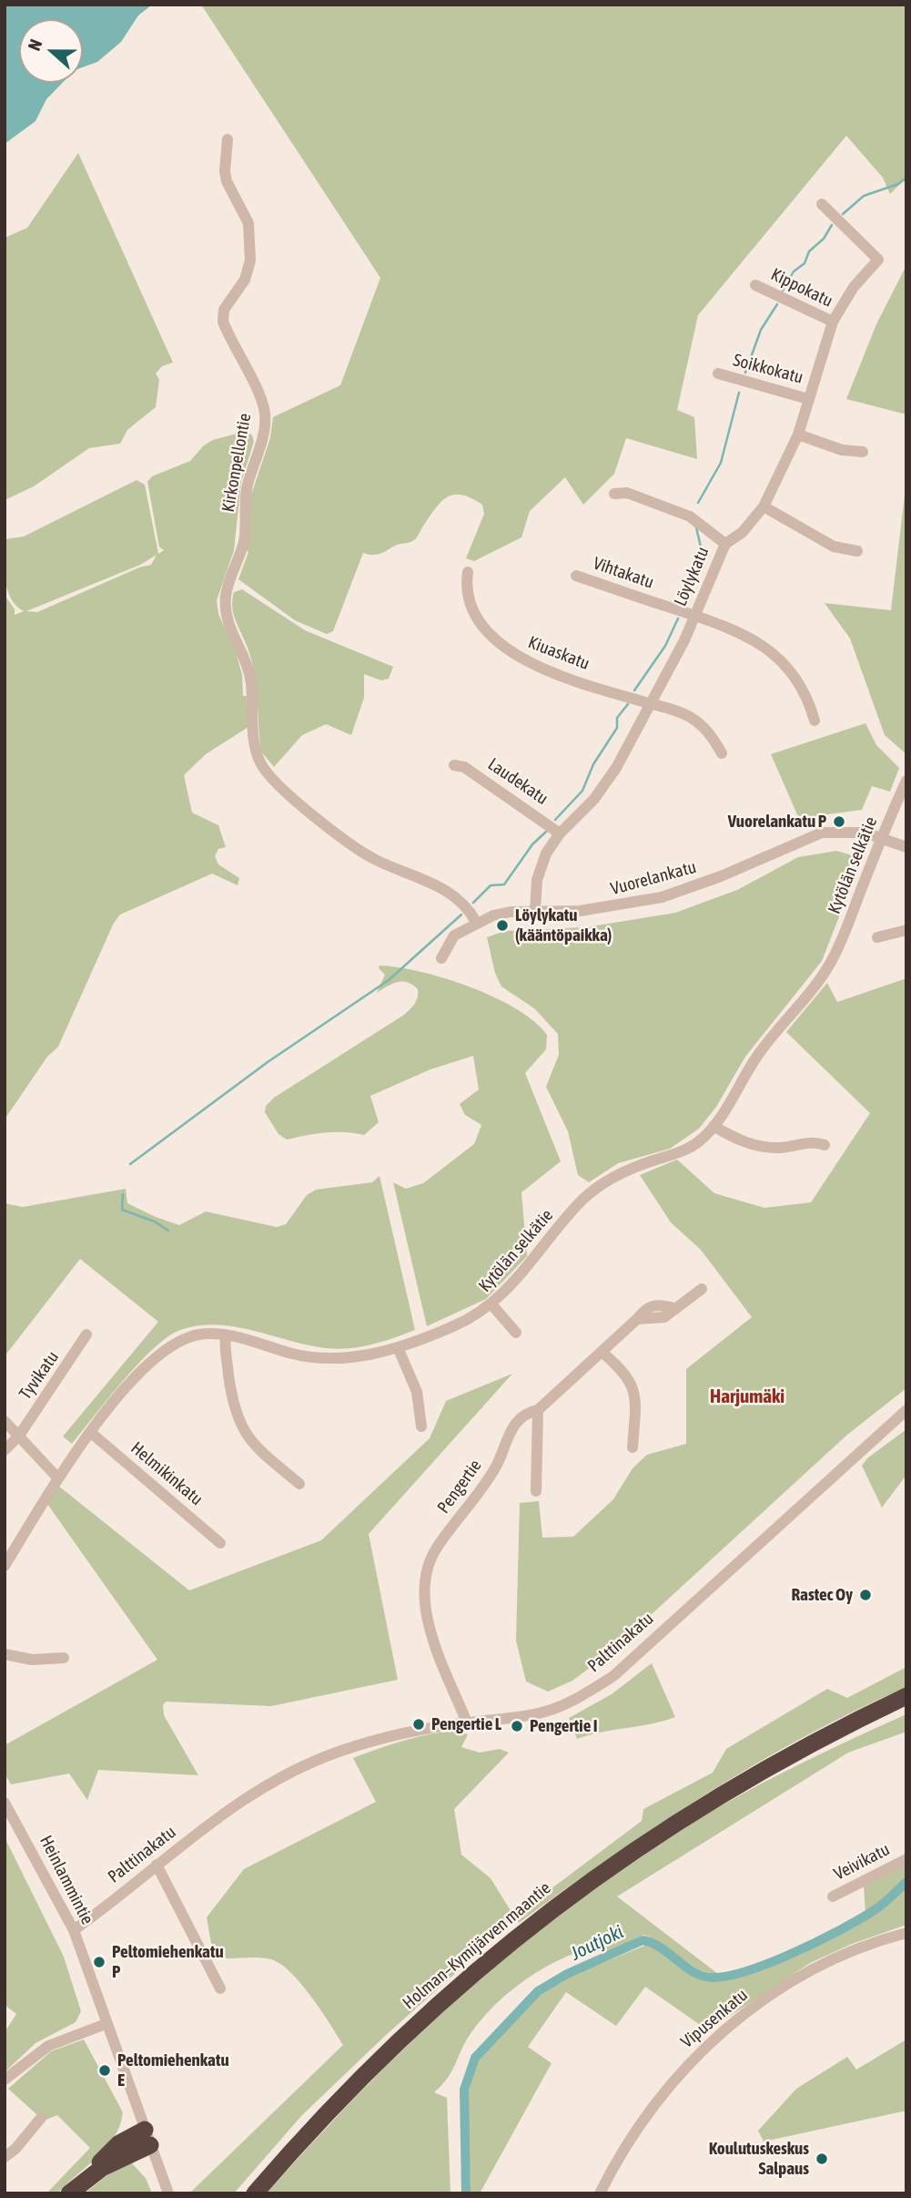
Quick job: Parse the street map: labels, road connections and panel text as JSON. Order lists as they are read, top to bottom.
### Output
{
  "streets": {
    "highway": ["Holman–Kymijärven maantie"],
    "street": [
      "Kippokatu",
      "Soikkokatu",
      "Kirkonpellontie",
      "Vihtakatu",
      "Löylykatu",
      "Kiuaskatu",
      "Laudekatu",
      "Kytölän selkätie",
      "Vuorelankatu",
      "Tyvikatu",
      "Helmikinkatu",
      "Pengertie",
      "Palttinakatu",
      "Veivikatu",
      "Heinlammintie",
      "Vipusenkatu"
    ]
  },
  "crossings": [
    ["Kippokatu", "Löylykatu"],
    ["Soikkokatu", "Löylykatu"],
    ["Kirkonpellontie", "Vuorelankatu"],
    ["Vihtakatu", "Löylykatu"],
    ["Löylykatu", "Kiuaskatu"],
    ["Löylykatu", "Laudekatu"],
    ["Löylykatu", "Vuorelankatu"],
    ["Kytölän selkätie", "Vuorelankatu"],
    ["Kytölän selkätie", "Helmikinkatu"],
    ["Pengertie", "Palttinakatu"],
    ["Palttinakatu", "Heinlammintie"]
  ],
  "districts": ["Harjumäki"],
  "water": ["Joutjoki"],
  "places": [
    "Vuorelankatu P",
    "Löylykatu (kääntöpaikka)",
    "Rastec Oy",
    "Pengertie L",
    "Pengertie I",
    "Peltomiehenkatu P",
    "Peltomiehenkatu E",
    "Koulutuskeskus Salpaus"
  ],
  "north": "left"
}
